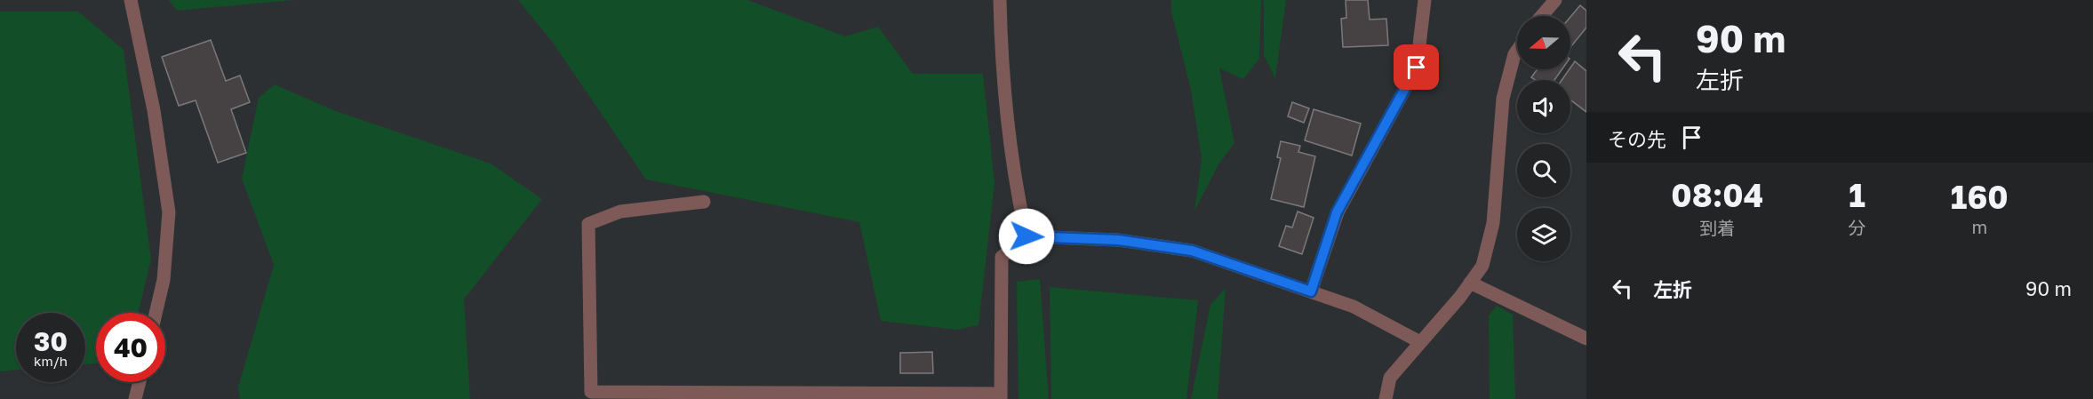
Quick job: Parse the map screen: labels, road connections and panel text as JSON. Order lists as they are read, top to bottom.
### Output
{
  "north": "left",
  "page": {
    "turn": ["90 m", "左折"],
    "then": "その先",
    "eta": [
      "08:04",
      "到着",
      "1",
      "分",
      "160",
      "m"
    ],
    "list": [
      {
        "name": "左折",
        "value": "90 m"
      }
    ],
    "speed": "30 km/h",
    "limit": "40"
  }
}
